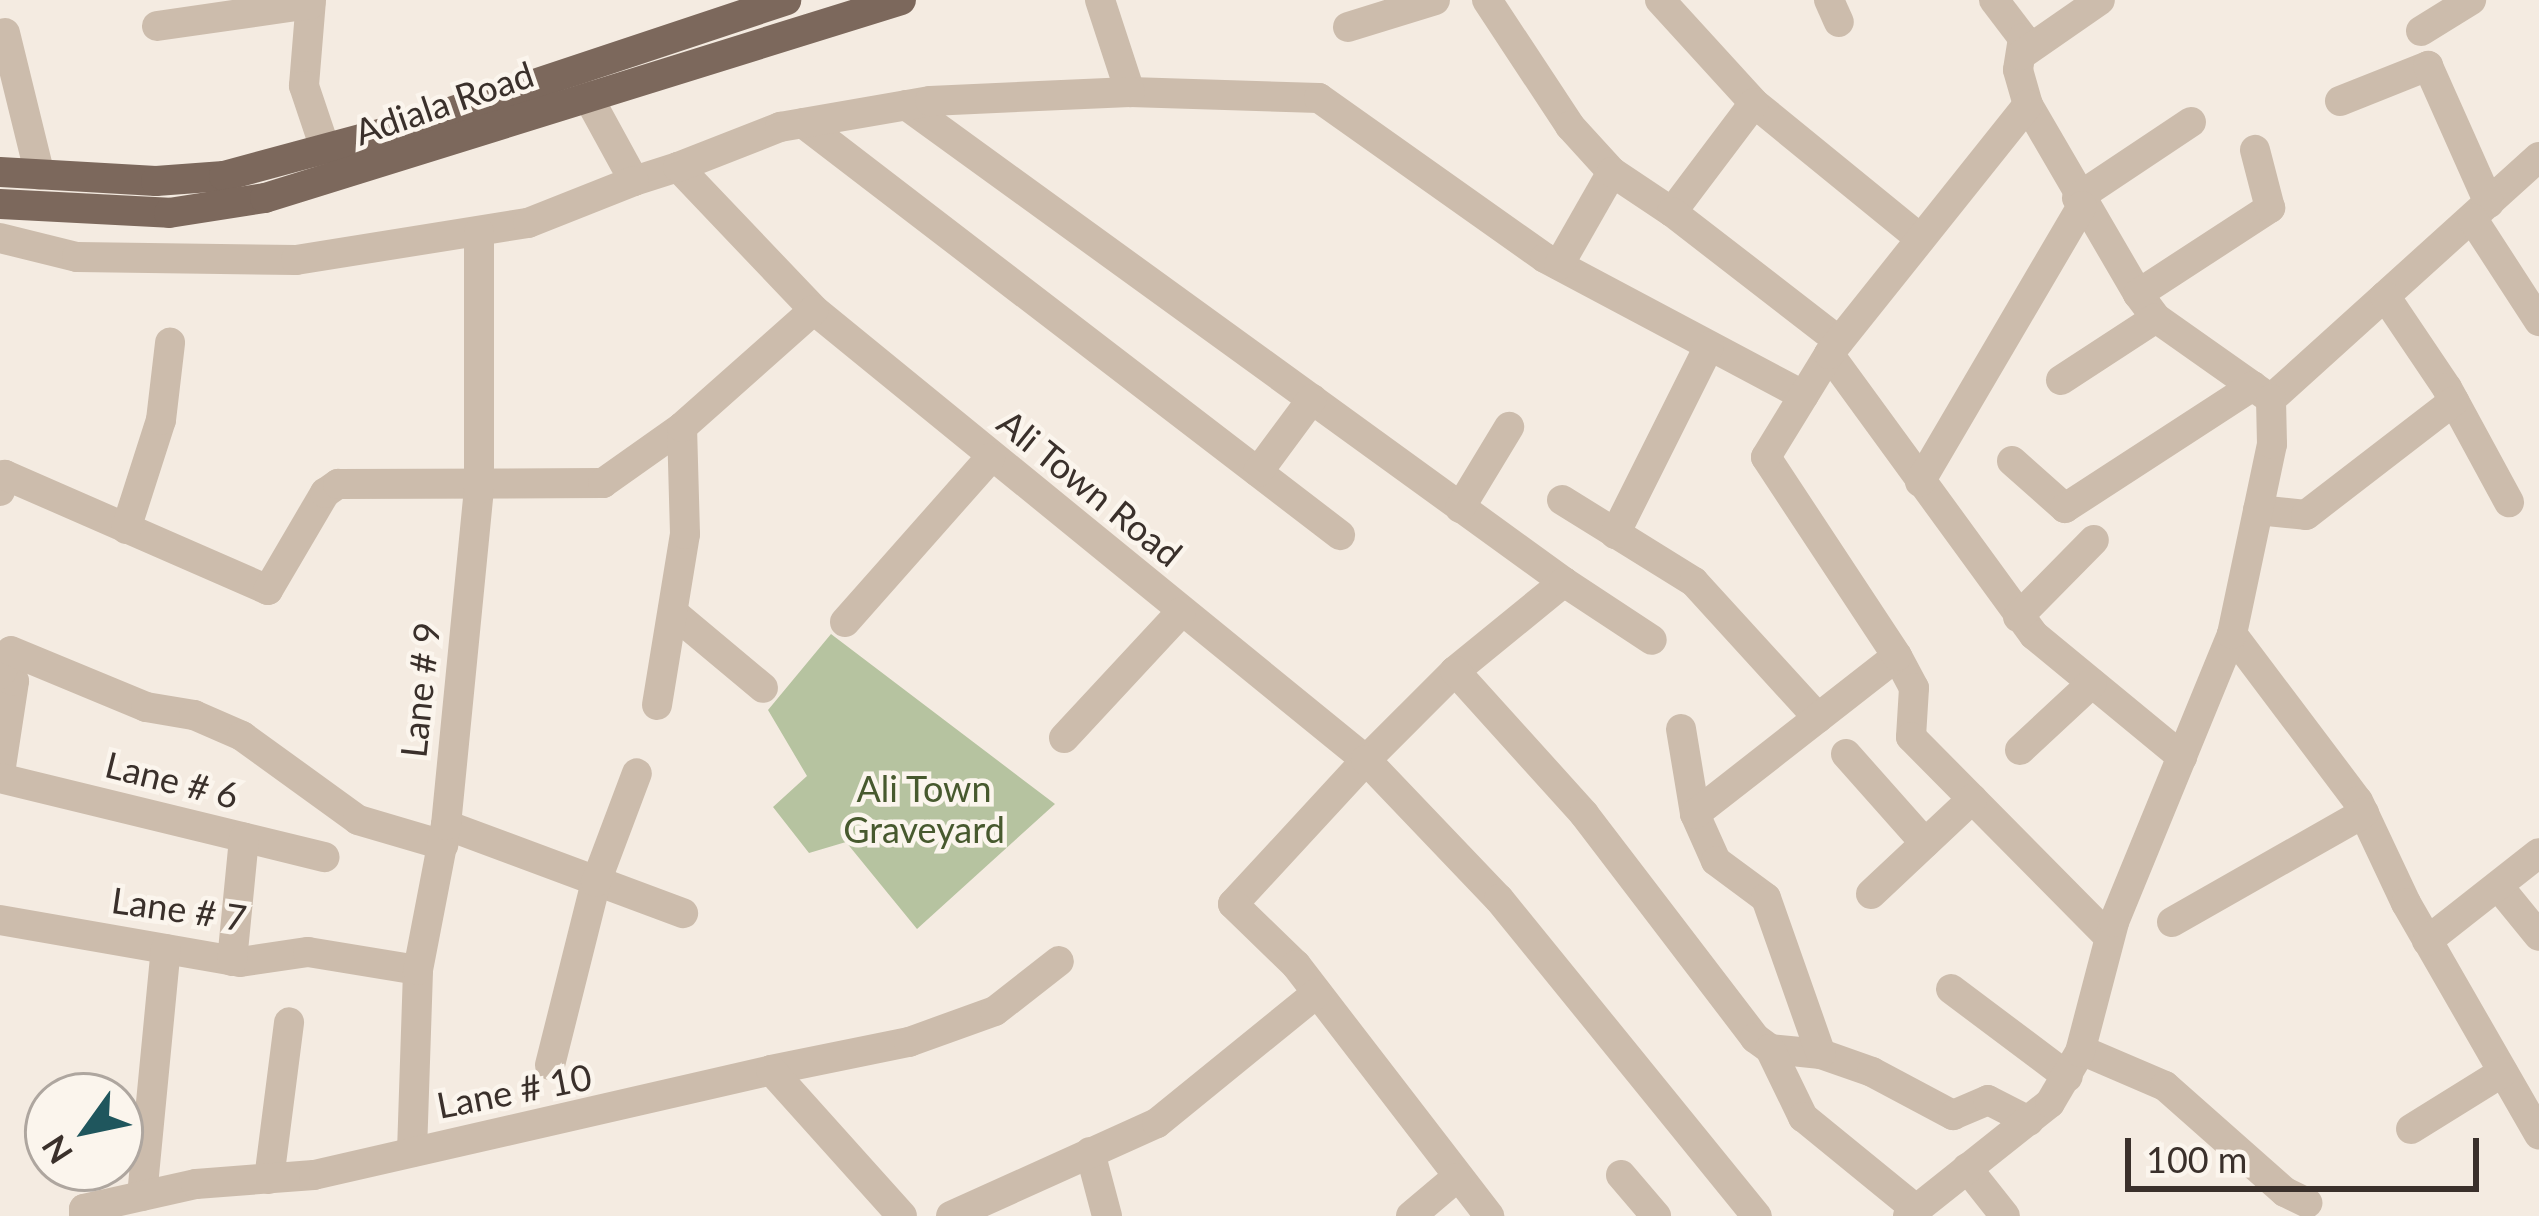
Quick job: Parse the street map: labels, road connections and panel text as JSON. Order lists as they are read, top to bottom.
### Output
{
  "streets": {
    "main road": ["Adiala Road"],
    "street": [
      "Ali Town Road",
      "Lane # 9",
      "Lane # 6",
      "Lane # 7",
      "Lane # 10"
    ]
  },
  "crossings": [
    ["Lane # 9", "Lane # 7"],
    ["Lane # 9", "Lane # 10"]
  ],
  "parks": ["Ali Town Graveyard"],
  "scale_bar": "100 m",
  "north": "bottom left"
}
